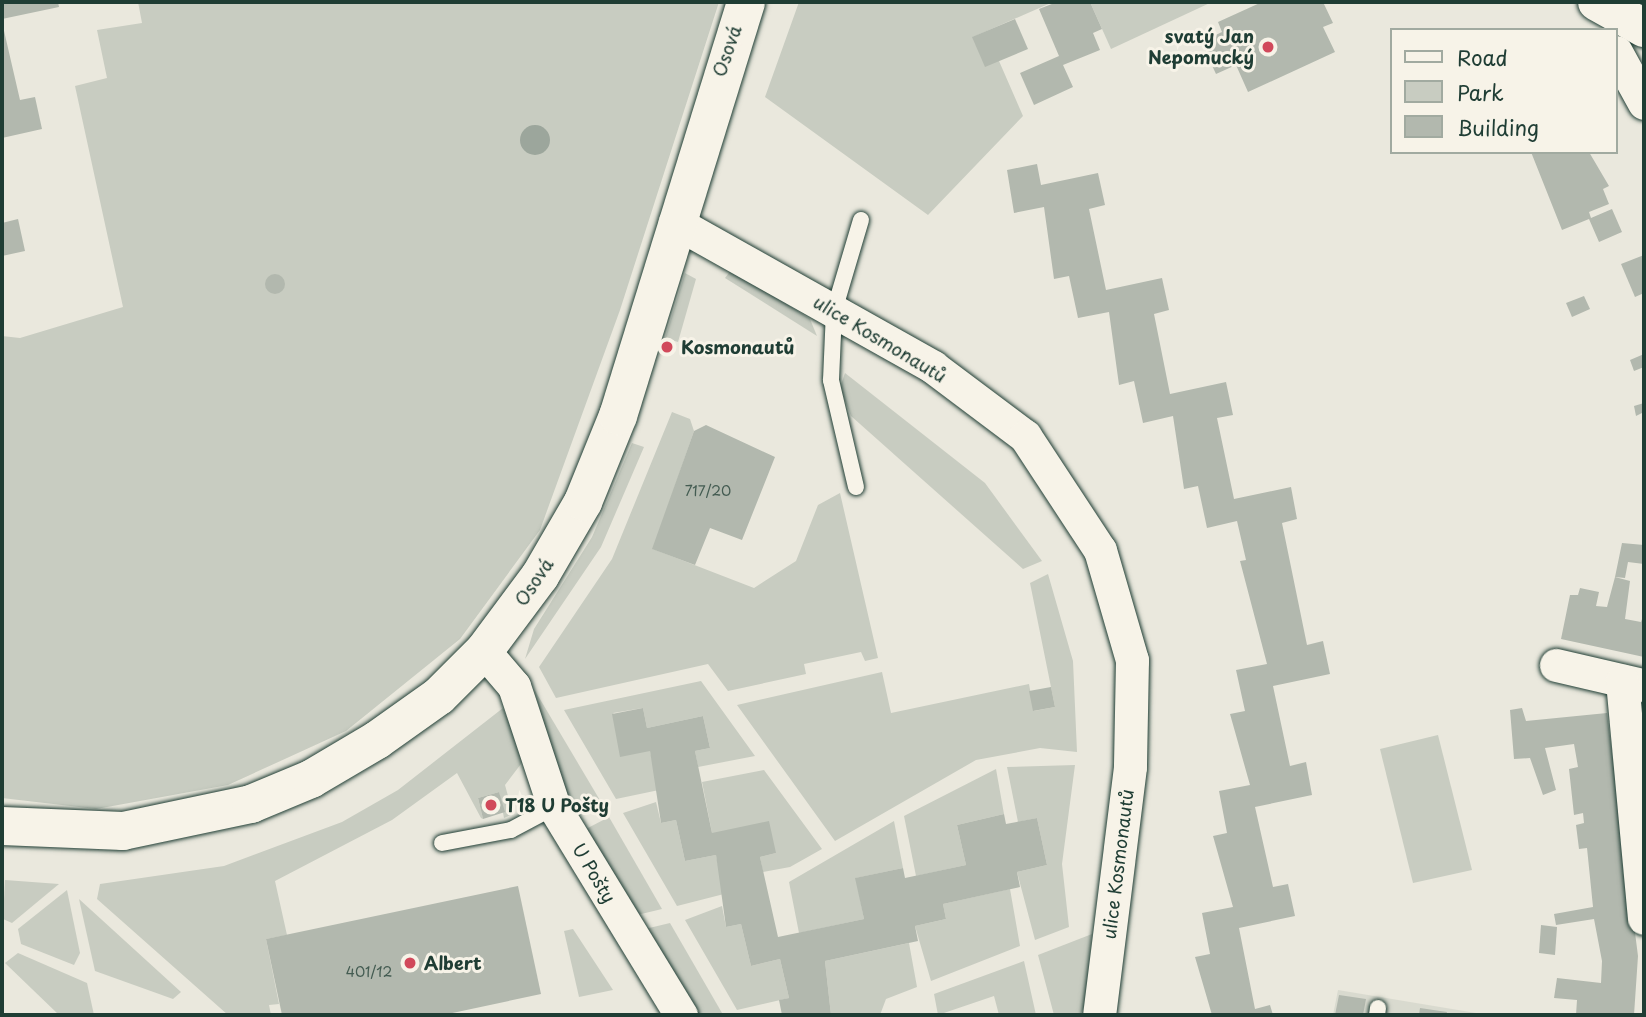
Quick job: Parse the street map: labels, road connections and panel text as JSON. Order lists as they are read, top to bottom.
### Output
{
  "streets": {
    "street": ["Osová", "ulice Kosmonautů", "U Pošty"]
  },
  "crossings": [
    ["Osová", "ulice Kosmonautů"],
    ["Osová", "U Pošty"]
  ],
  "places": [
    "svatý Jan Nepomucký",
    "Kosmonautů",
    "T18 U Pošty",
    "Albert"
  ],
  "house_numbers": ["717/20", "401/12"],
  "legend": ["Road", "Park", "Building"]
}
